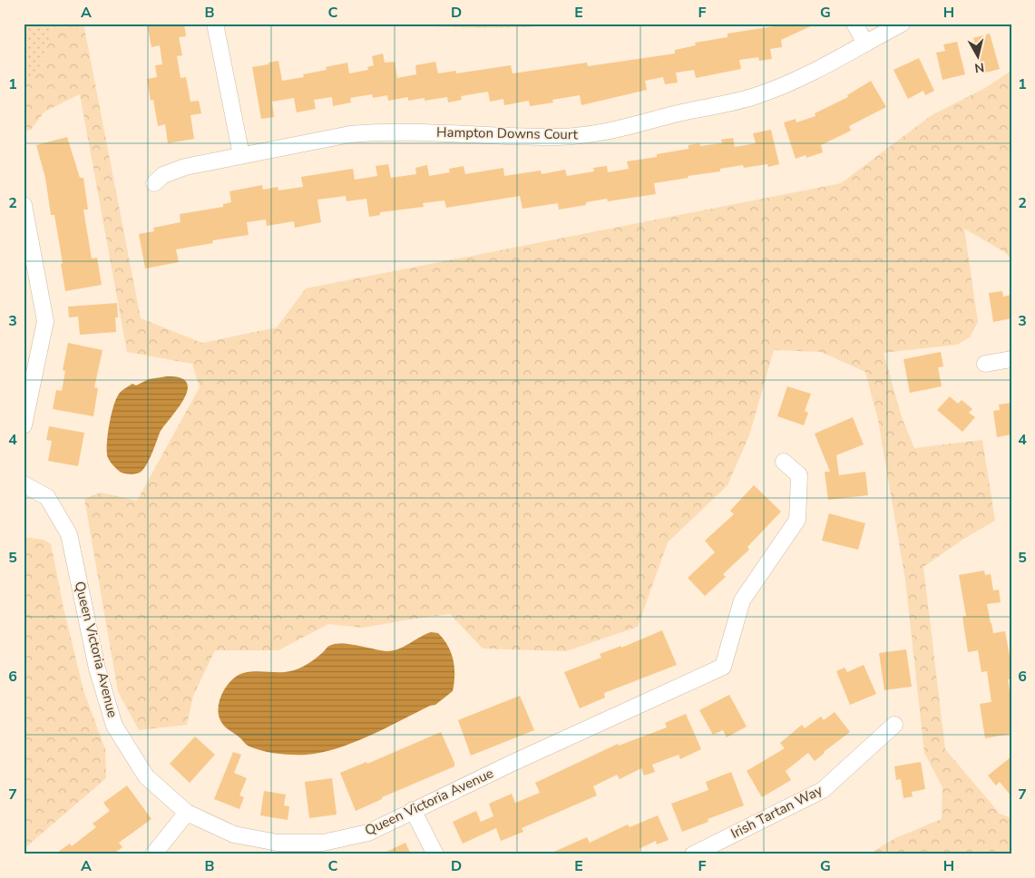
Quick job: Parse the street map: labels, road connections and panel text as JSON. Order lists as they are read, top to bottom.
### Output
{
  "streets": {
    "street": ["Hampton Downs Court", "Queen Victoria Avenue", "Irish Tartan Way"]
  },
  "north": "bottom",
  "grid": {
    "columns": [
      "A",
      "B",
      "C",
      "D",
      "E",
      "F",
      "G",
      "H"
    ],
    "rows": [
      "1",
      "2",
      "3",
      "4",
      "5",
      "6",
      "7"
    ]
  }
}
